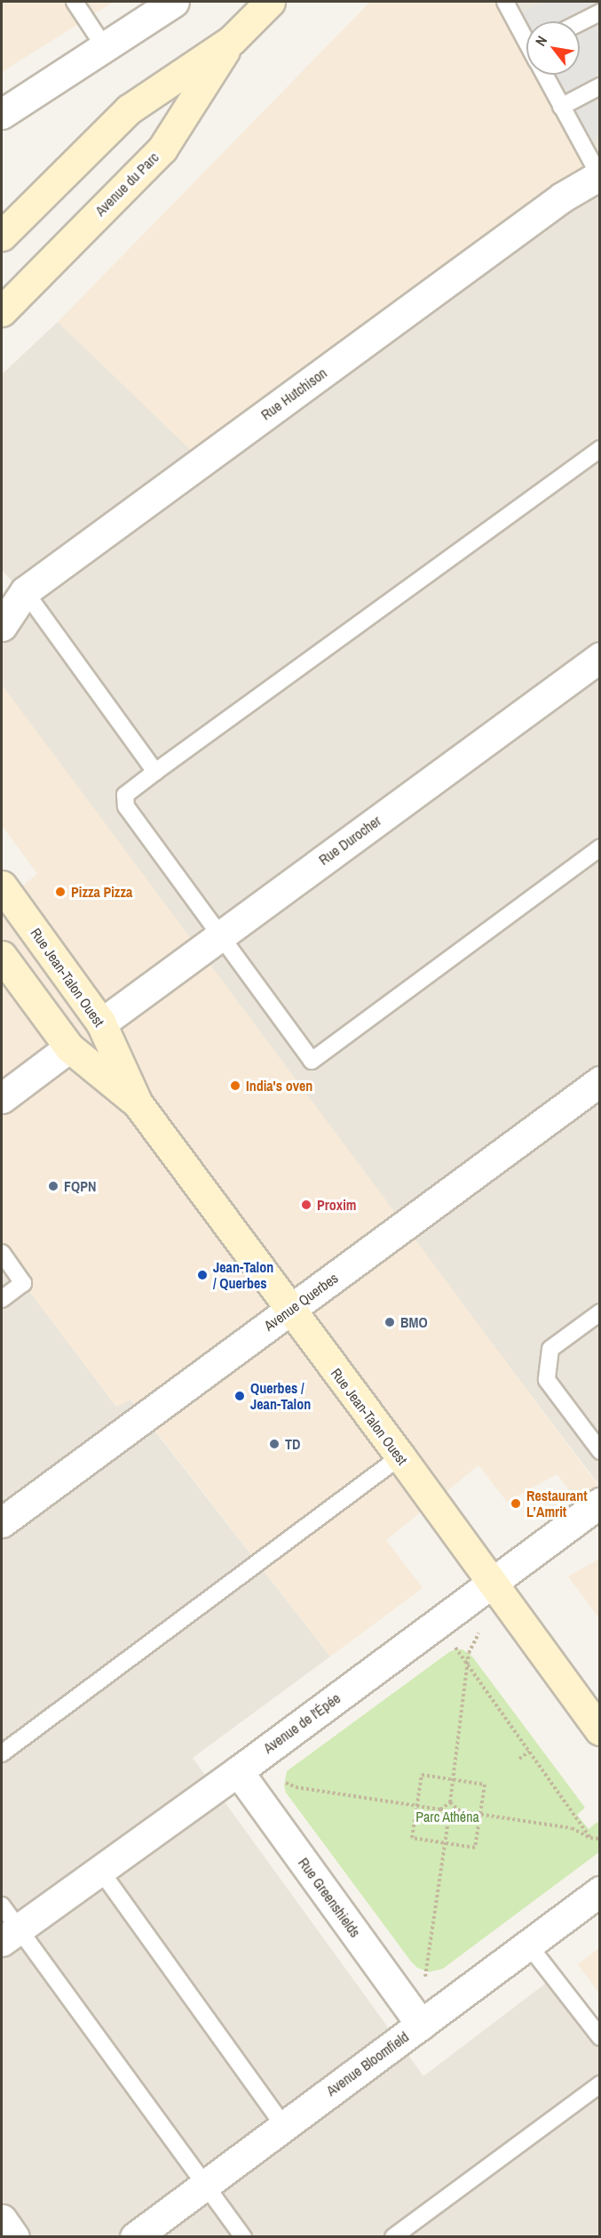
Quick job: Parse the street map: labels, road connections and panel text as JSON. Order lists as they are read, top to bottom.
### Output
{
  "streets": {
    "main road": ["Avenue du Parc", "Rue Jean-Talon Ouest"],
    "street": [
      "Rue Hutchison",
      "Rue Durocher",
      "Avenue Querbes",
      "Avenue de l'Épée",
      "Rue Greenshields",
      "Avenue Bloomfield"
    ]
  },
  "crossings": [
    ["Rue Durocher", "Rue Jean-Talon Ouest"],
    ["Rue Jean-Talon Ouest", "Avenue Querbes"],
    ["Rue Jean-Talon Ouest", "Avenue de l'Épée"],
    ["Avenue de l'Épée", "Rue Greenshields"],
    ["Rue Greenshields", "Avenue Bloomfield"]
  ],
  "parks": ["Parc Athéna"],
  "places": [
    "Pizza Pizza",
    "India's oven",
    "FQPN",
    "Proxim",
    "Jean-Talon / Querbes",
    "BMO",
    "Querbes / Jean-Talon",
    "TD",
    "Restaurant L’Amrit"
  ],
  "north": "top left"
}
